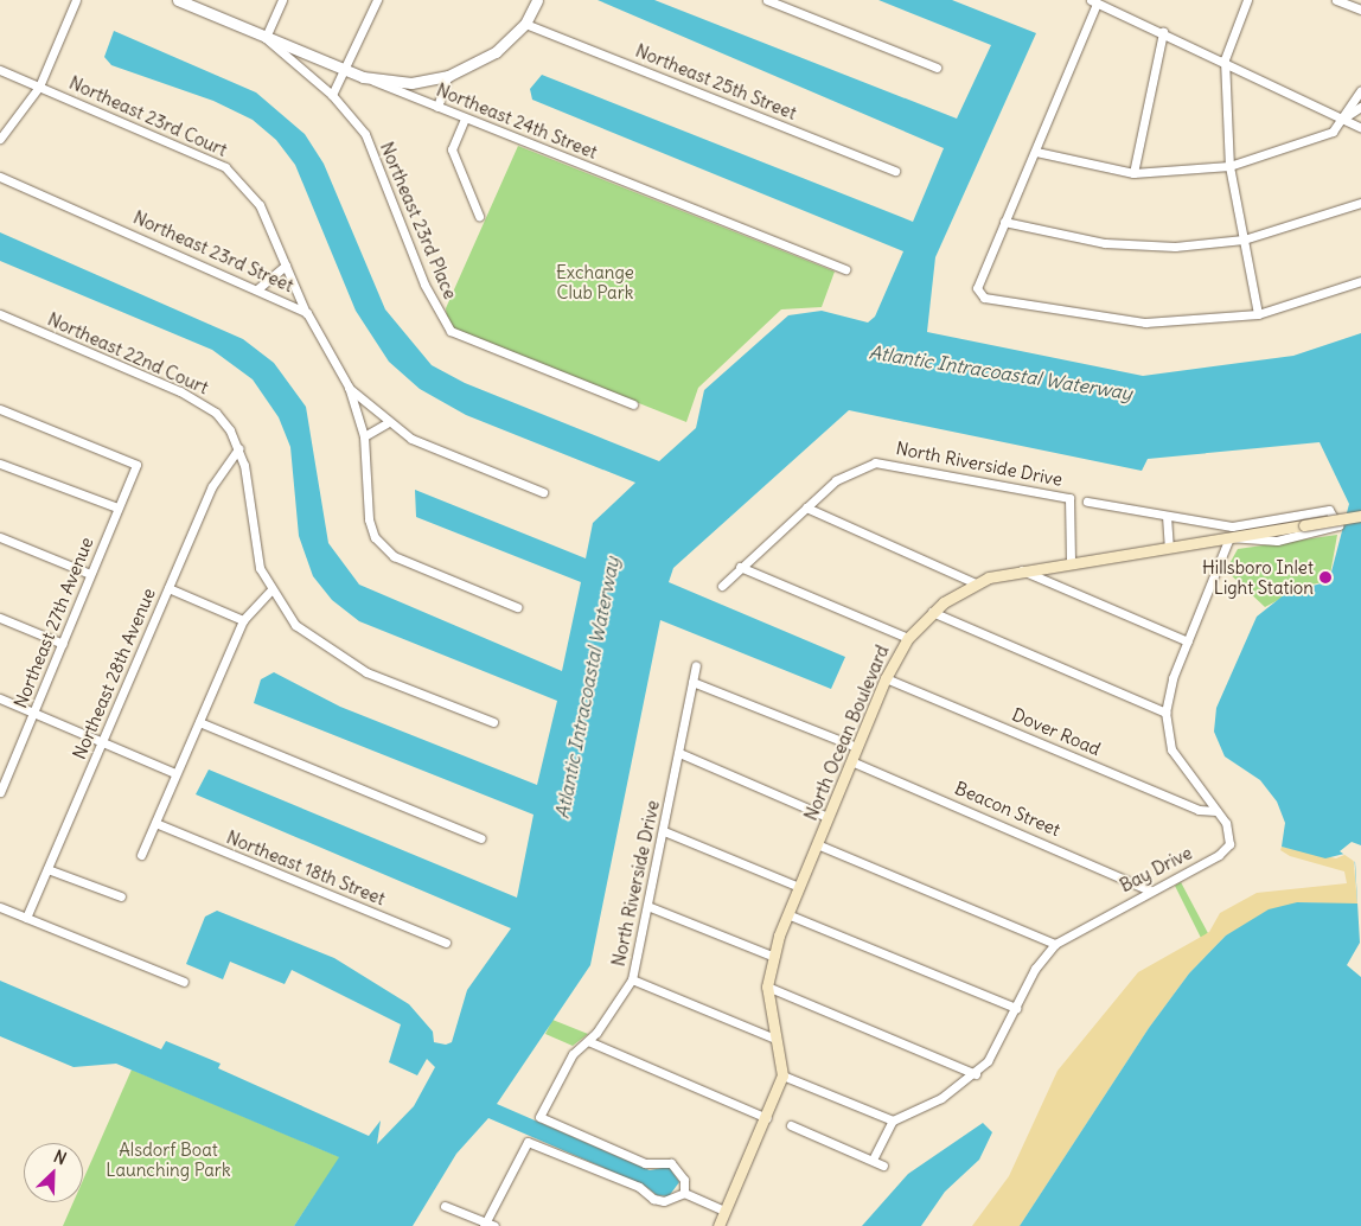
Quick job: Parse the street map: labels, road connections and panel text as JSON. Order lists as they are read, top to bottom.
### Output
{
  "streets": {
    "main road": ["North Ocean Boulevard"],
    "street": [
      "Northeast 25th Street",
      "Northeast 23rd Court",
      "Northeast 24th Street",
      "Northeast 23rd Place",
      "Northeast 23rd Street",
      "Northeast 22nd Court",
      "North Riverside Drive",
      "Northeast 27th Avenue",
      "Northeast 28th Avenue",
      "Dover Road",
      "Beacon Street",
      "Northeast 18th Street",
      "Bay Drive"
    ]
  },
  "crossings": [
    ["Northeast 23rd Court", "Northeast 23rd Street"],
    ["Northeast 24th Street", "Northeast 23rd Place"],
    ["Northeast 22nd Court", "Northeast 28th Avenue"],
    ["North Riverside Drive", "North Ocean Boulevard"],
    ["Dover Road", "North Ocean Boulevard"],
    ["Dover Road", "Bay Drive"],
    ["North Ocean Boulevard", "Beacon Street"],
    ["Beacon Street", "Bay Drive"]
  ],
  "water": ["Atlantic Intracoastal Waterway"],
  "parks": ["Exchange Club Park", "Alsdorf Boat Launching Park"],
  "places": ["Hillsboro Inlet Light Station"],
  "north": "top right"
}
